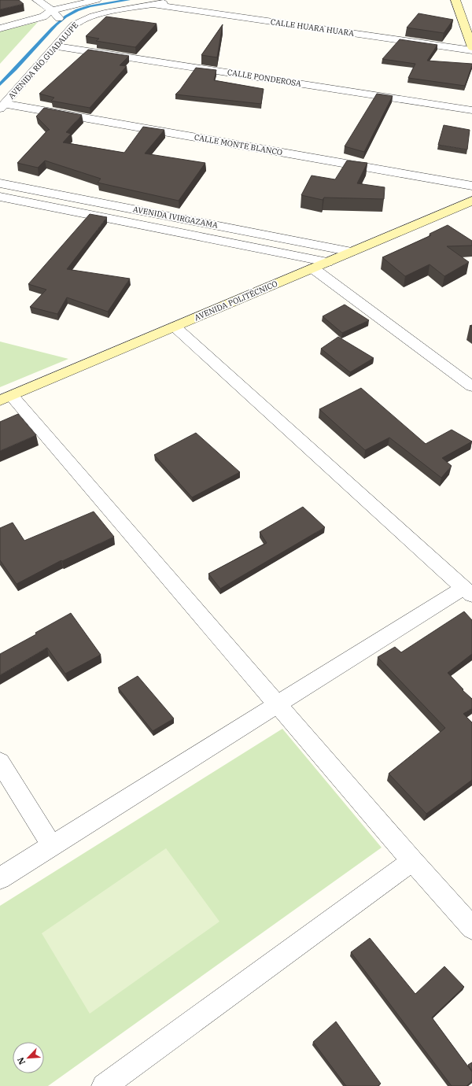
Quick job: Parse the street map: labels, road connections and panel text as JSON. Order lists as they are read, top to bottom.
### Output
{
  "streets": {
    "street": [
      "CALLE HUARA HUARA",
      "AVENIDA RÍO GUADALUPE",
      "CALLE PONDEROSA",
      "CALLE MONTE BLANCO",
      "AVENIDA IVIRGAZAMA",
      "AVENIDA POLITÉCNICO"
    ]
  },
  "crossings": [
    ["CALLE HUARA HUARA", "AVENIDA RÍO GUADALUPE"],
    ["AVENIDA RÍO GUADALUPE", "CALLE PONDEROSA"],
    ["AVENIDA RÍO GUADALUPE", "CALLE MONTE BLANCO"],
    ["AVENIDA IVIRGAZAMA", "AVENIDA POLITÉCNICO"]
  ],
  "north": "bottom left"
}
